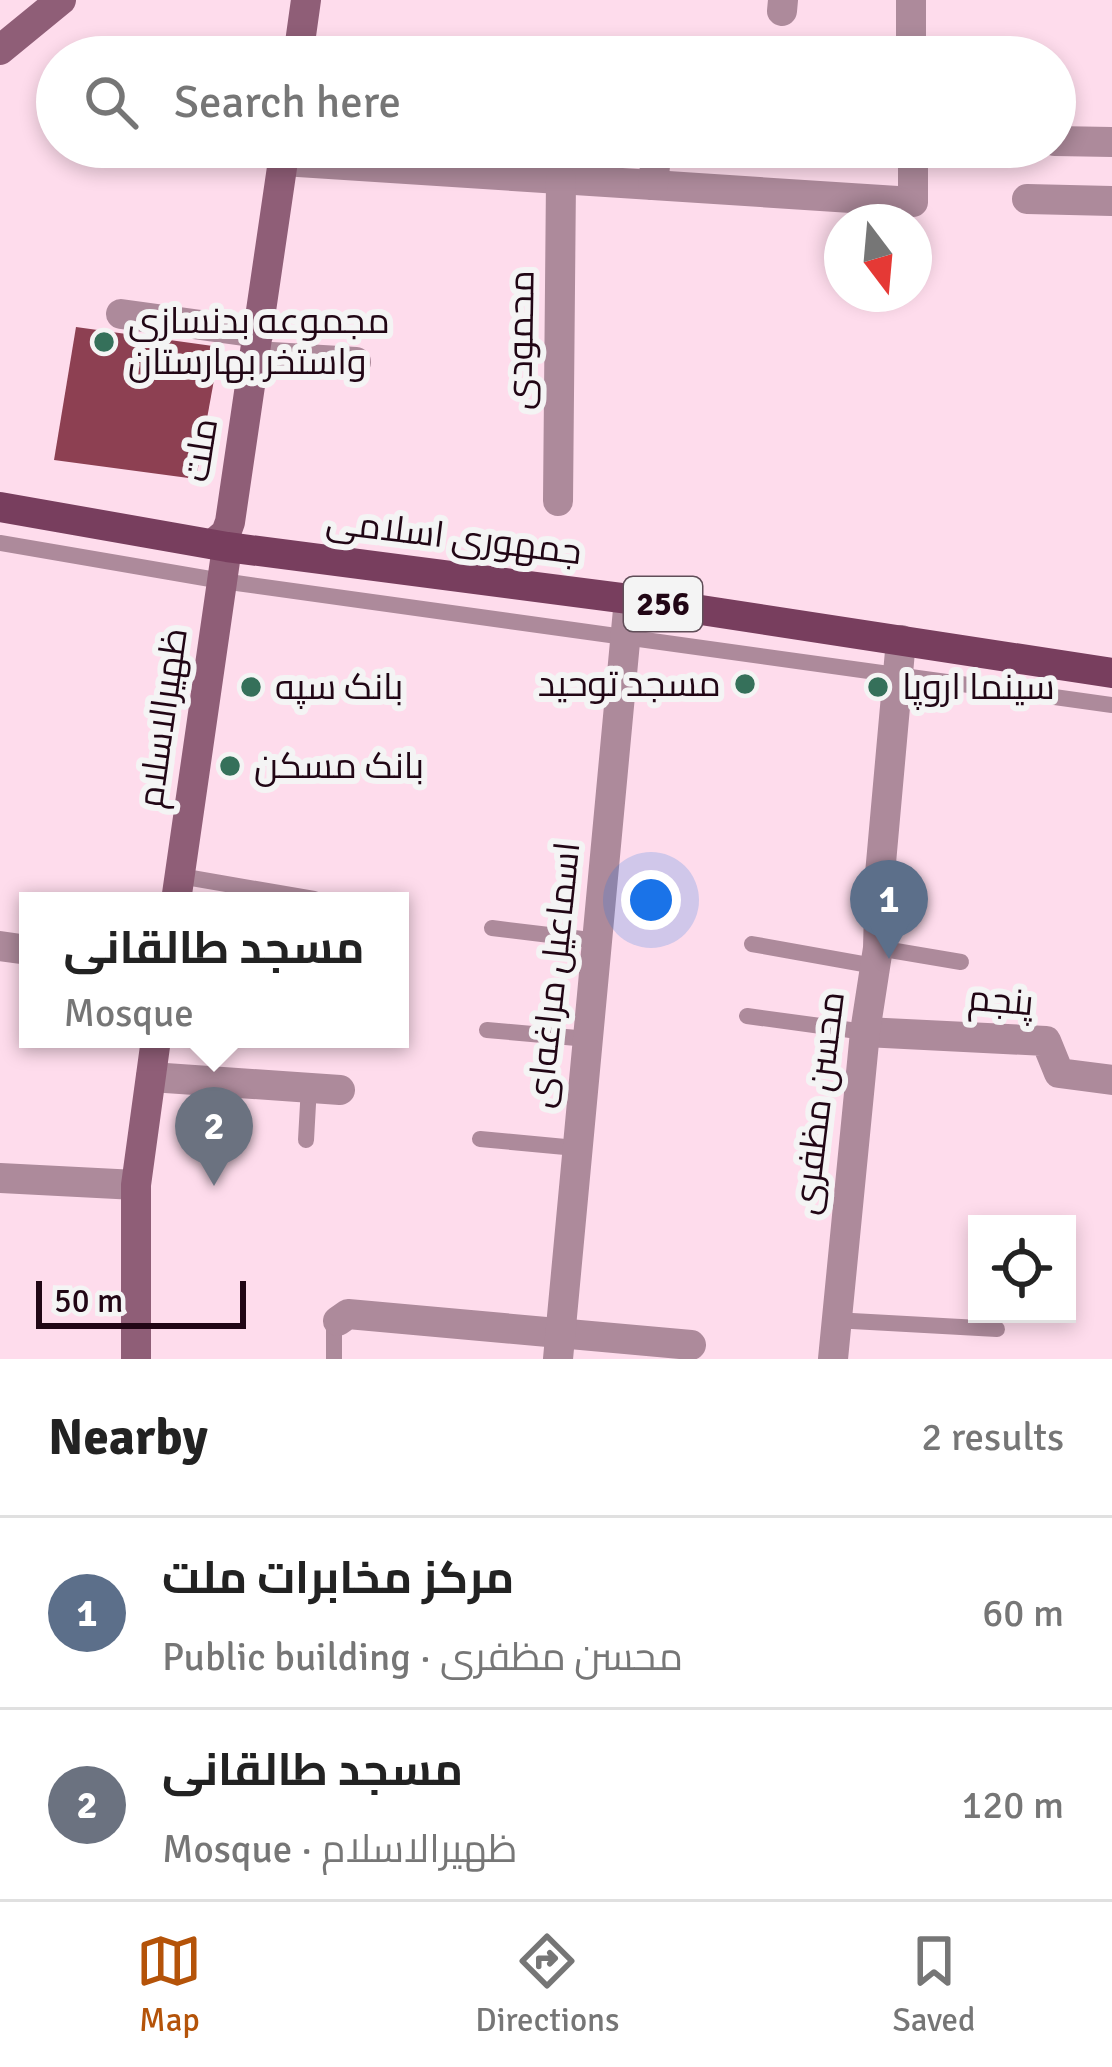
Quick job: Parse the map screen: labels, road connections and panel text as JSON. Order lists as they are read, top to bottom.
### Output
{
  "streets": {
    "main road": ["جمهوری اسلامی", "256"],
    "street": [
      "محمودی",
      "ملت",
      "ظهیرالاسلام",
      "اسماعیل مراغه‌ای",
      "پنجم",
      "محسن مظفری"
    ]
  },
  "crossings": [
    ["ملت", "جمهوری اسلامی"],
    ["ملت", "ظهیرالاسلام"],
    ["جمهوری اسلامی", "ظهیرالاسلام"],
    ["جمهوری اسلامی", "اسماعیل مراغه‌ای"],
    ["جمهوری اسلامی", "محسن مظفری"],
    ["پنجم", "محسن مظفری"]
  ],
  "places": [
    "مجموعه بدنسازی واستخر بهارستان",
    "مسجد توحید",
    "بانک سپه",
    "سینما اروپا",
    "بانک مسکن"
  ],
  "scale_bar": "50 m",
  "north": "bottom",
  "page": {
    "search": "Search here",
    "pins": ["1", "2"],
    "popup": ["مسجد طالقانی", "Mosque"],
    "scale": "50 m",
    "heading": ["Nearby", "2 results"],
    "list": [
      {
        "mark": "1",
        "name": "مرکز مخابرات ملت",
        "note": "Public building · محسن مظفری",
        "value": "60 m"
      },
      {
        "mark": "2",
        "name": "مسجد طالقانی",
        "note": "Mosque · ظهیرالاسلام",
        "value": "120 m"
      }
    ],
    "nav": ["Map", "Directions", "Saved"]
  }
}
